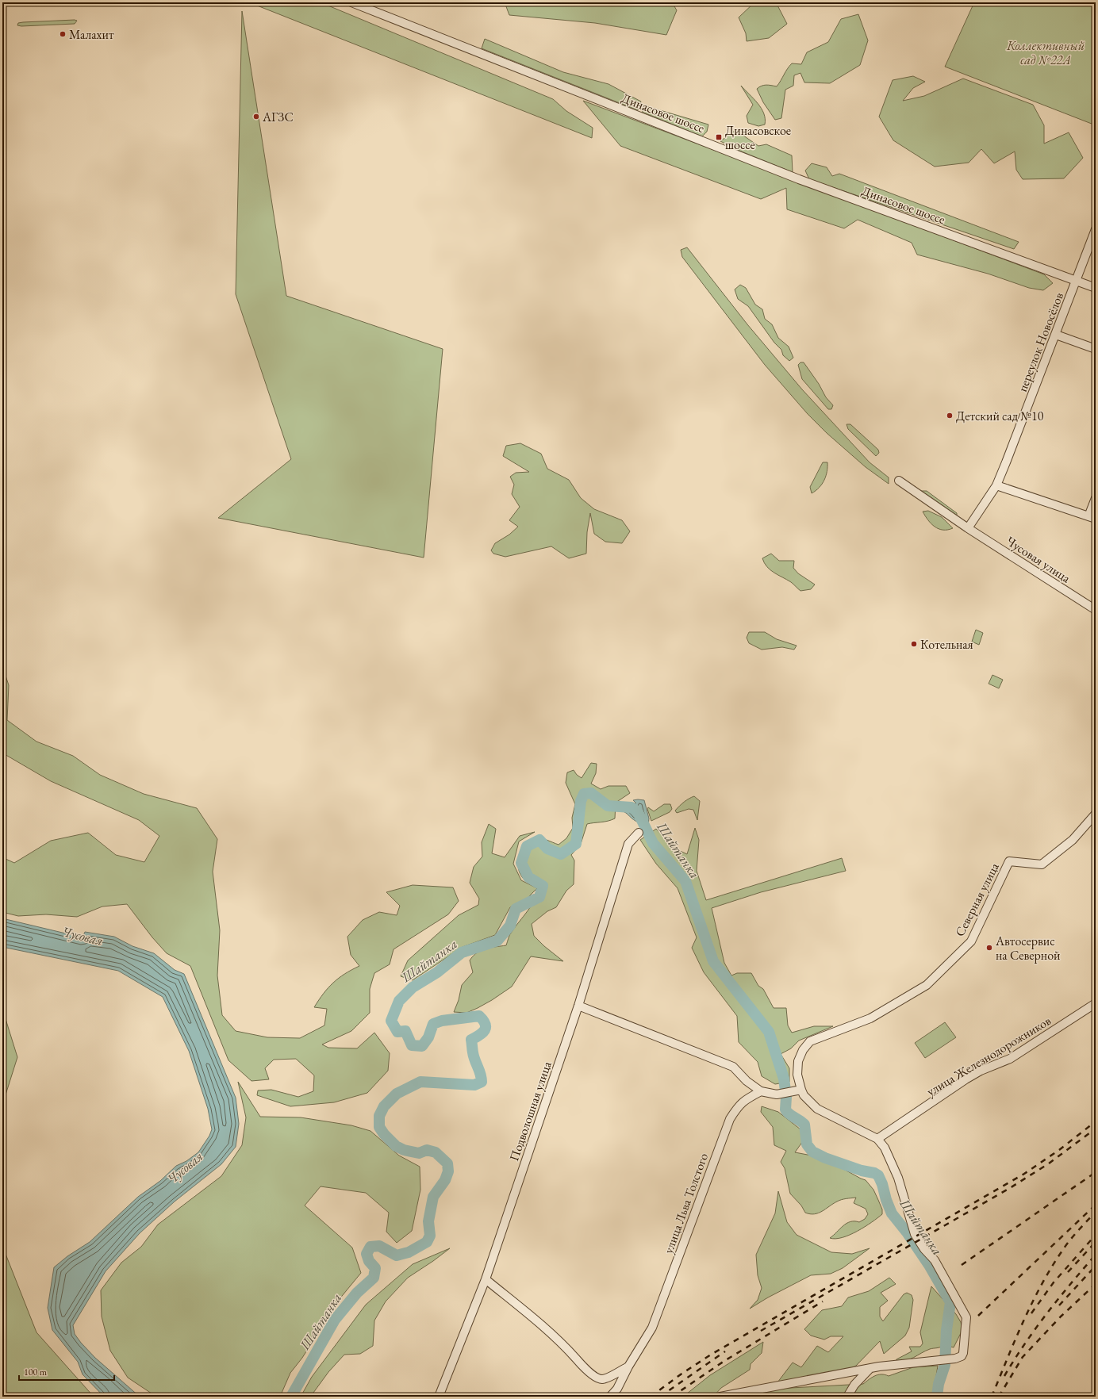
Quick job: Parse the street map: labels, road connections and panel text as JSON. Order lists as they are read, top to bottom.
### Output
{
  "streets": {
    "street": [
      "Динасовое шоссе",
      "переулок Новосёлов",
      "Чусовая улица",
      "Северная улица",
      "улица Железнодорожников",
      "Подволошная улица",
      "улица Льва Толстого"
    ]
  },
  "crossings": [
    ["Динасовое шоссе", "переулок Новосёлов"],
    ["переулок Новосёлов", "Чусовая улица"]
  ],
  "water": ["Шайтанка", "Чусовая"],
  "parks": ["Коллективный сад №22А"],
  "places": {
    "other": [
      "Малахит",
      "АГЗС",
      "Детский сад №10",
      "Котельная",
      "Автосервис на Северной"
    ],
    "transit": ["Динасовское шоссе"]
  },
  "scale_bar": "100 m"
}
